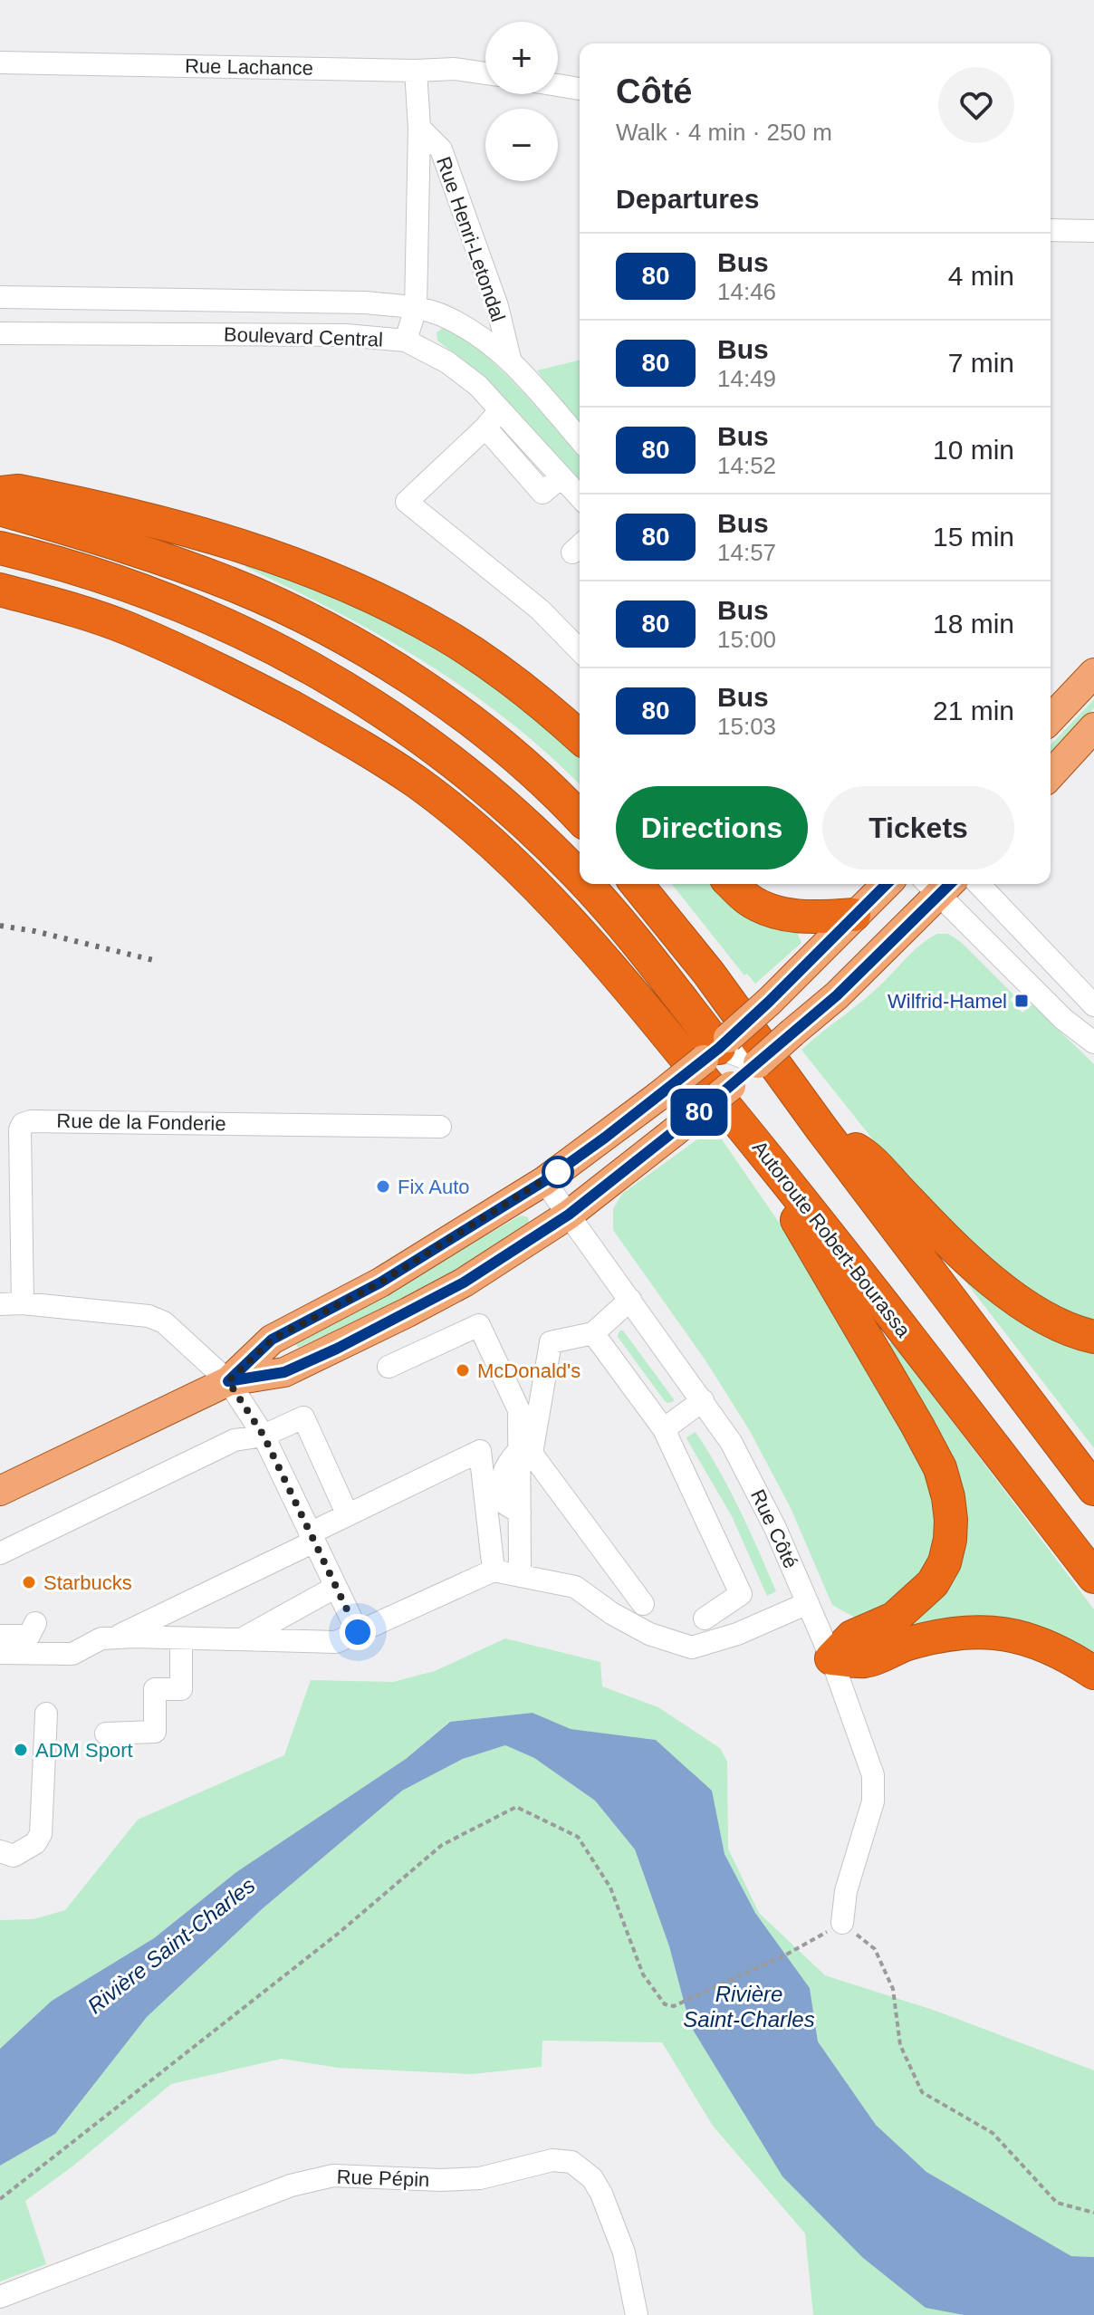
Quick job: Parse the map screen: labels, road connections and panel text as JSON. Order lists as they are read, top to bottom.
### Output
{
  "streets": {
    "highway": ["Autoroute Robert-Bourassa"],
    "street": [
      "Rue Lachance",
      "Rue Henri-Letondal",
      "Boulevard Central",
      "Rue de la Fonderie",
      "Rue Côté",
      "Rue Pépin"
    ]
  },
  "crossings": [
    ["Rue Lachance", "Rue Henri-Letondal"],
    ["Rue Henri-Letondal", "Boulevard Central"]
  ],
  "water": ["Rivière Saint-Charles"],
  "places": {
    "transit": ["Wilfrid-Hamel"],
    "other": [
      "Fix Auto",
      "McDonald's",
      "Starbucks",
      "ADM Sport"
    ]
  },
  "lines": ["bus line 80"],
  "page": {
    "on_map": "80",
    "map_buttons": ["+", "−"],
    "heading": [
      ["Côté", "Walk · 4 min · 250 m"],
      "Departures"
    ],
    "list": [
      {
        "mark": "80",
        "name": "Bus",
        "note": "14:46",
        "value": "4 min"
      },
      {
        "mark": "80",
        "name": "Bus",
        "note": "14:49",
        "value": "7 min"
      },
      {
        "mark": "80",
        "name": "Bus",
        "note": "14:52",
        "value": "10 min"
      },
      {
        "mark": "80",
        "name": "Bus",
        "note": "14:57",
        "value": "15 min"
      },
      {
        "mark": "80",
        "name": "Bus",
        "note": "15:00",
        "value": "18 min"
      },
      {
        "mark": "80",
        "name": "Bus",
        "note": "15:03",
        "value": "21 min"
      }
    ],
    "buttons": ["Directions", "Tickets"]
  }
}
